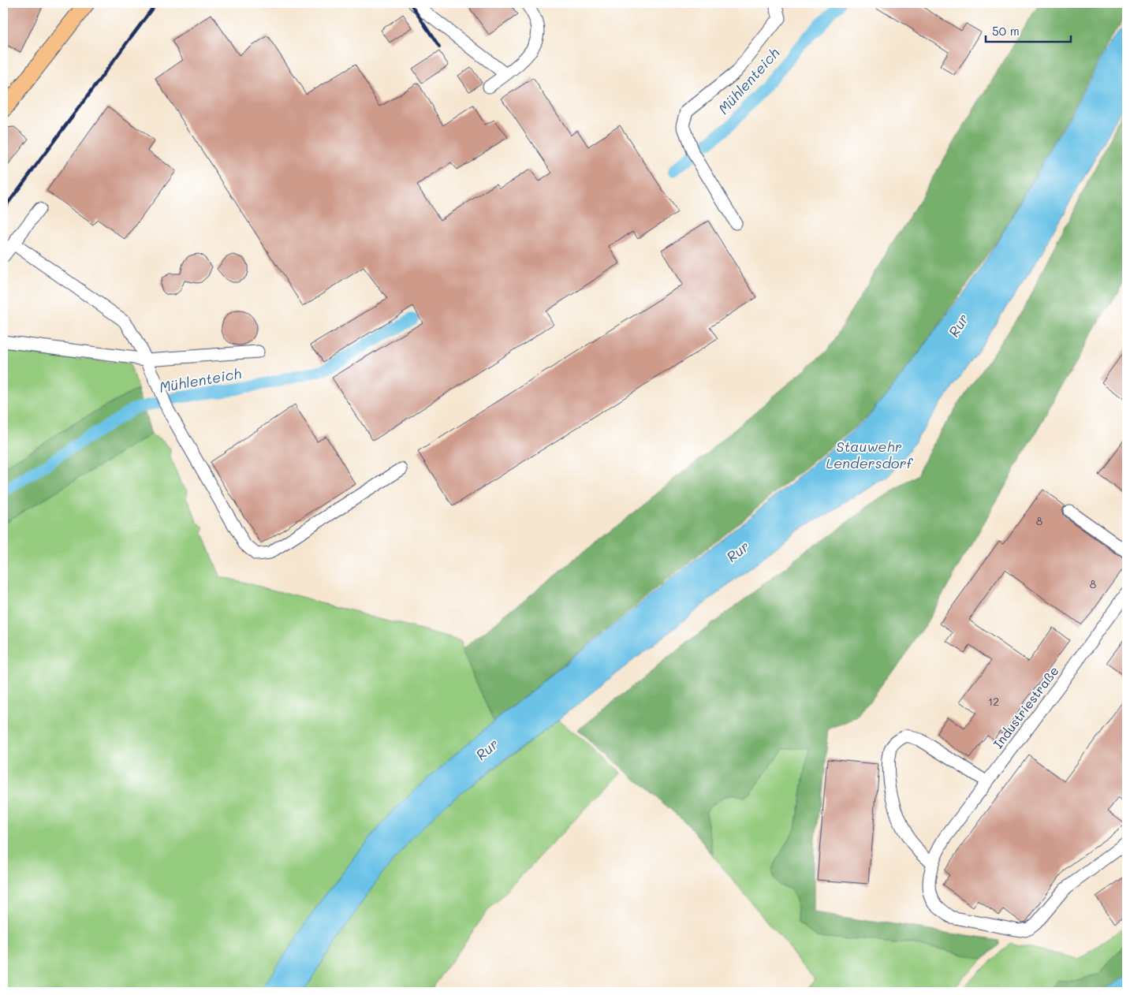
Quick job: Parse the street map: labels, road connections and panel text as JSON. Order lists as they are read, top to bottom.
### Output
{
  "streets": {
    "street": ["Industriestraße"]
  },
  "water": ["Mühlenteich", "Rur", "Stauwehr Lendersdorf"],
  "house_numbers": ["8", "8", "12"],
  "scale_bar": "50 m"
}
